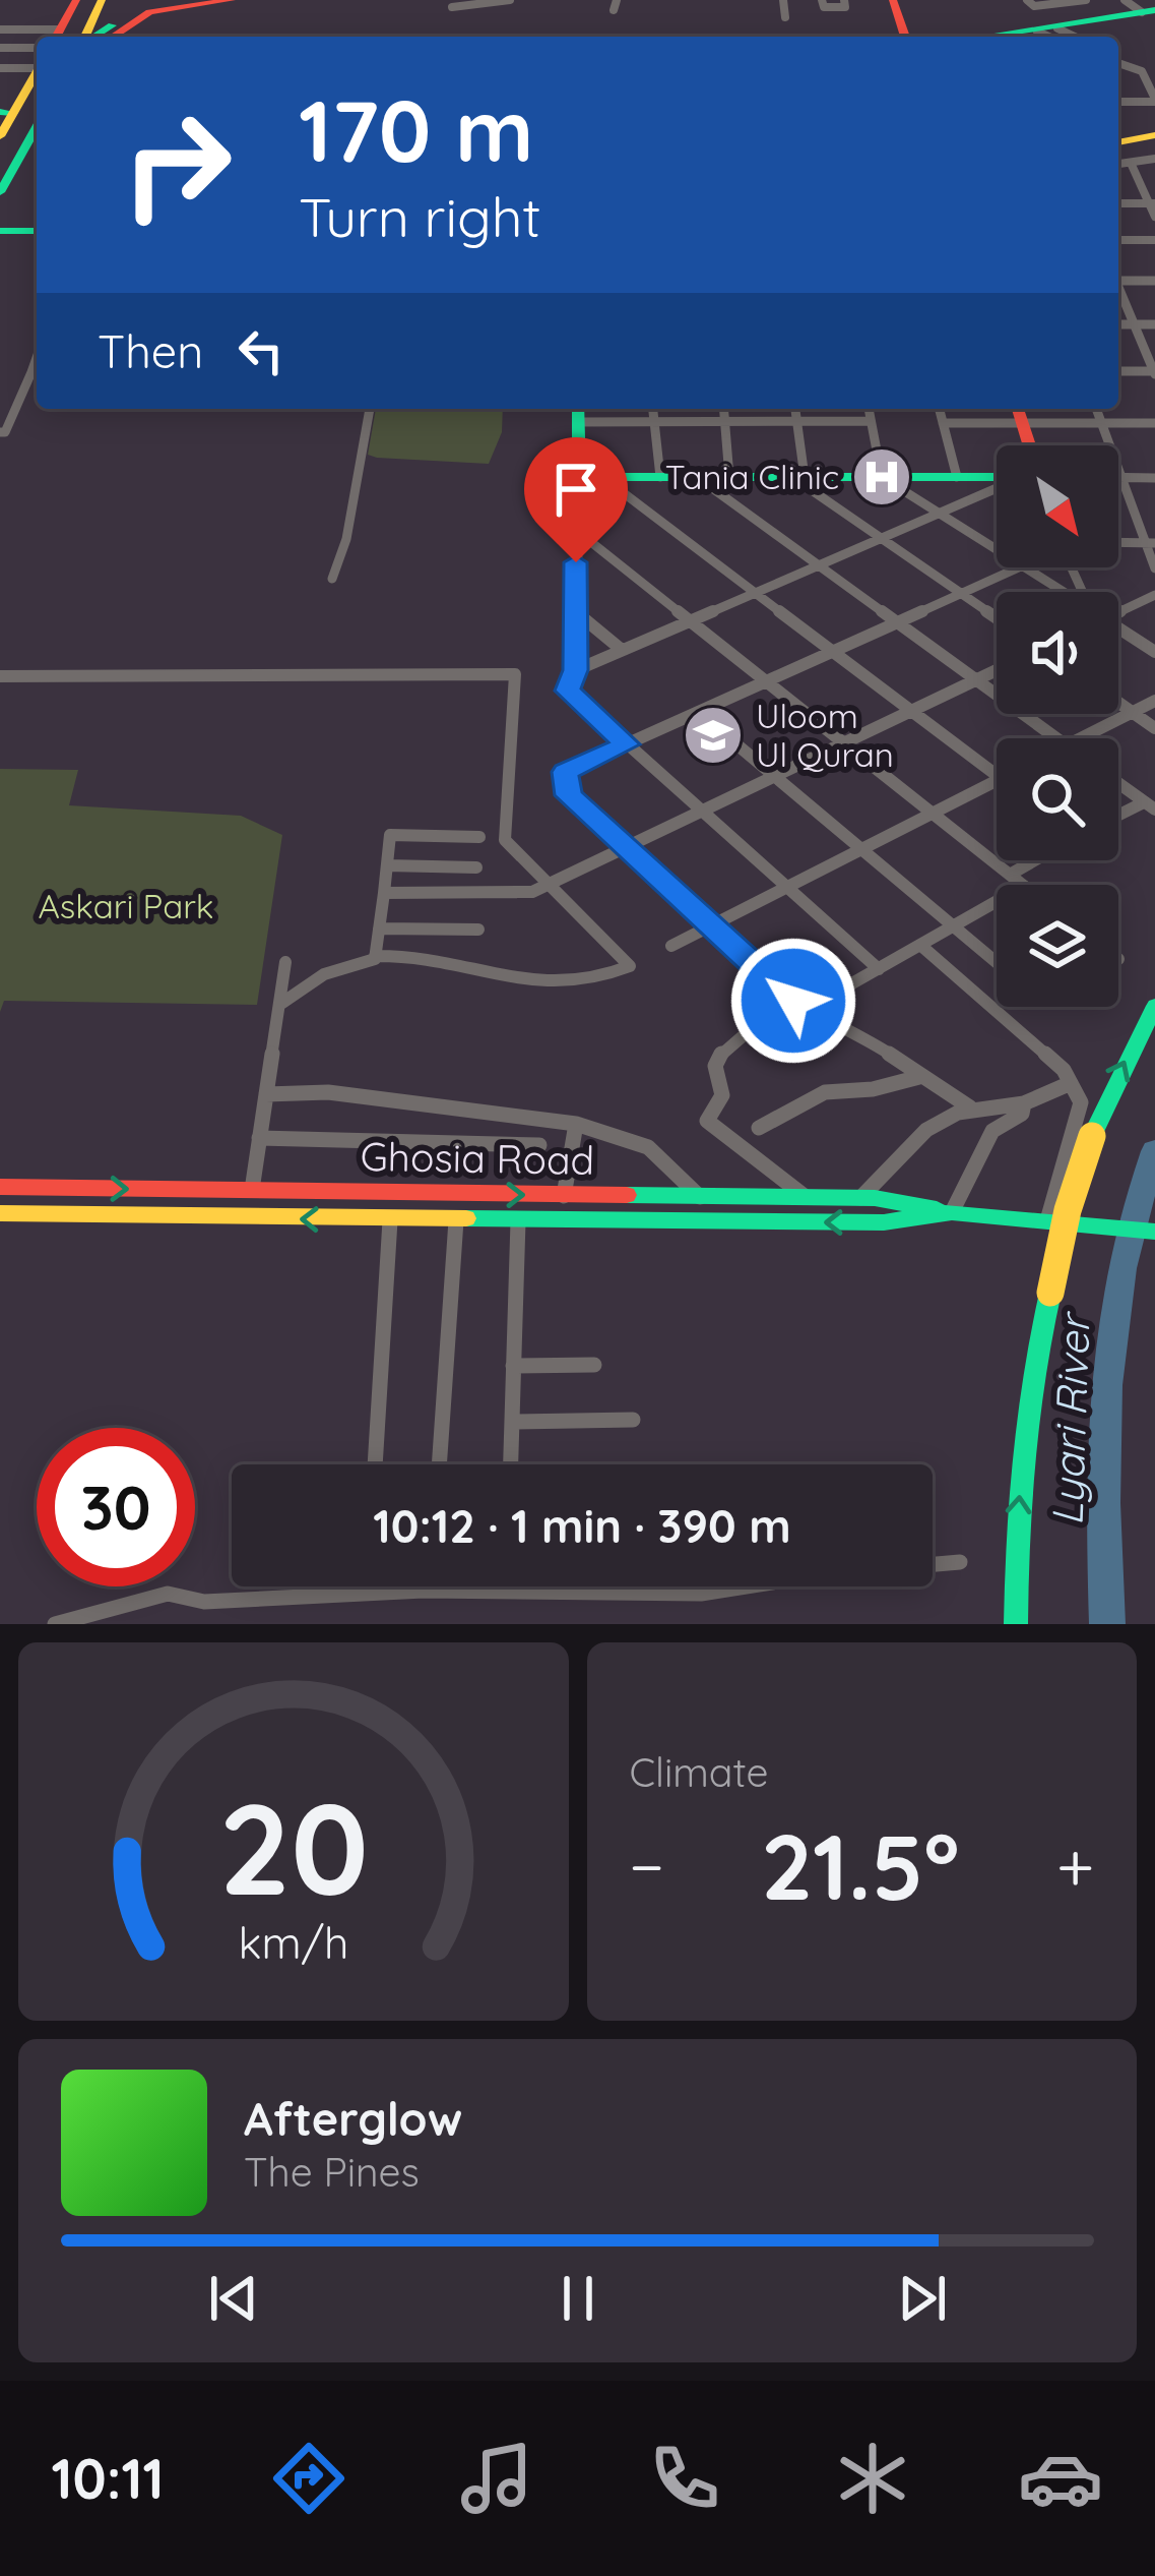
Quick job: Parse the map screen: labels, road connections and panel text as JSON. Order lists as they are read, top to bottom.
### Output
{
  "streets": {
    "main road": ["Ghosia Road"]
  },
  "water": ["Lyari River"],
  "parks": ["Askari Park"],
  "places": {
    "hospital": ["Tania Clinic"],
    "school or university": ["Uloom Ul Quran"]
  },
  "north": "bottom right",
  "page": {
    "turn": ["170 m", "Turn right"],
    "then": "Then",
    "limit": "30",
    "trip": "10:12 · 1 min · 390 m",
    "tile": "Climate",
    "heat": ["−", "21.5°", "+"],
    "song": ["Afterglow", "The Pines"],
    "tabs": "10:11",
    "gauge": ["20", "km/h"]
  }
}
